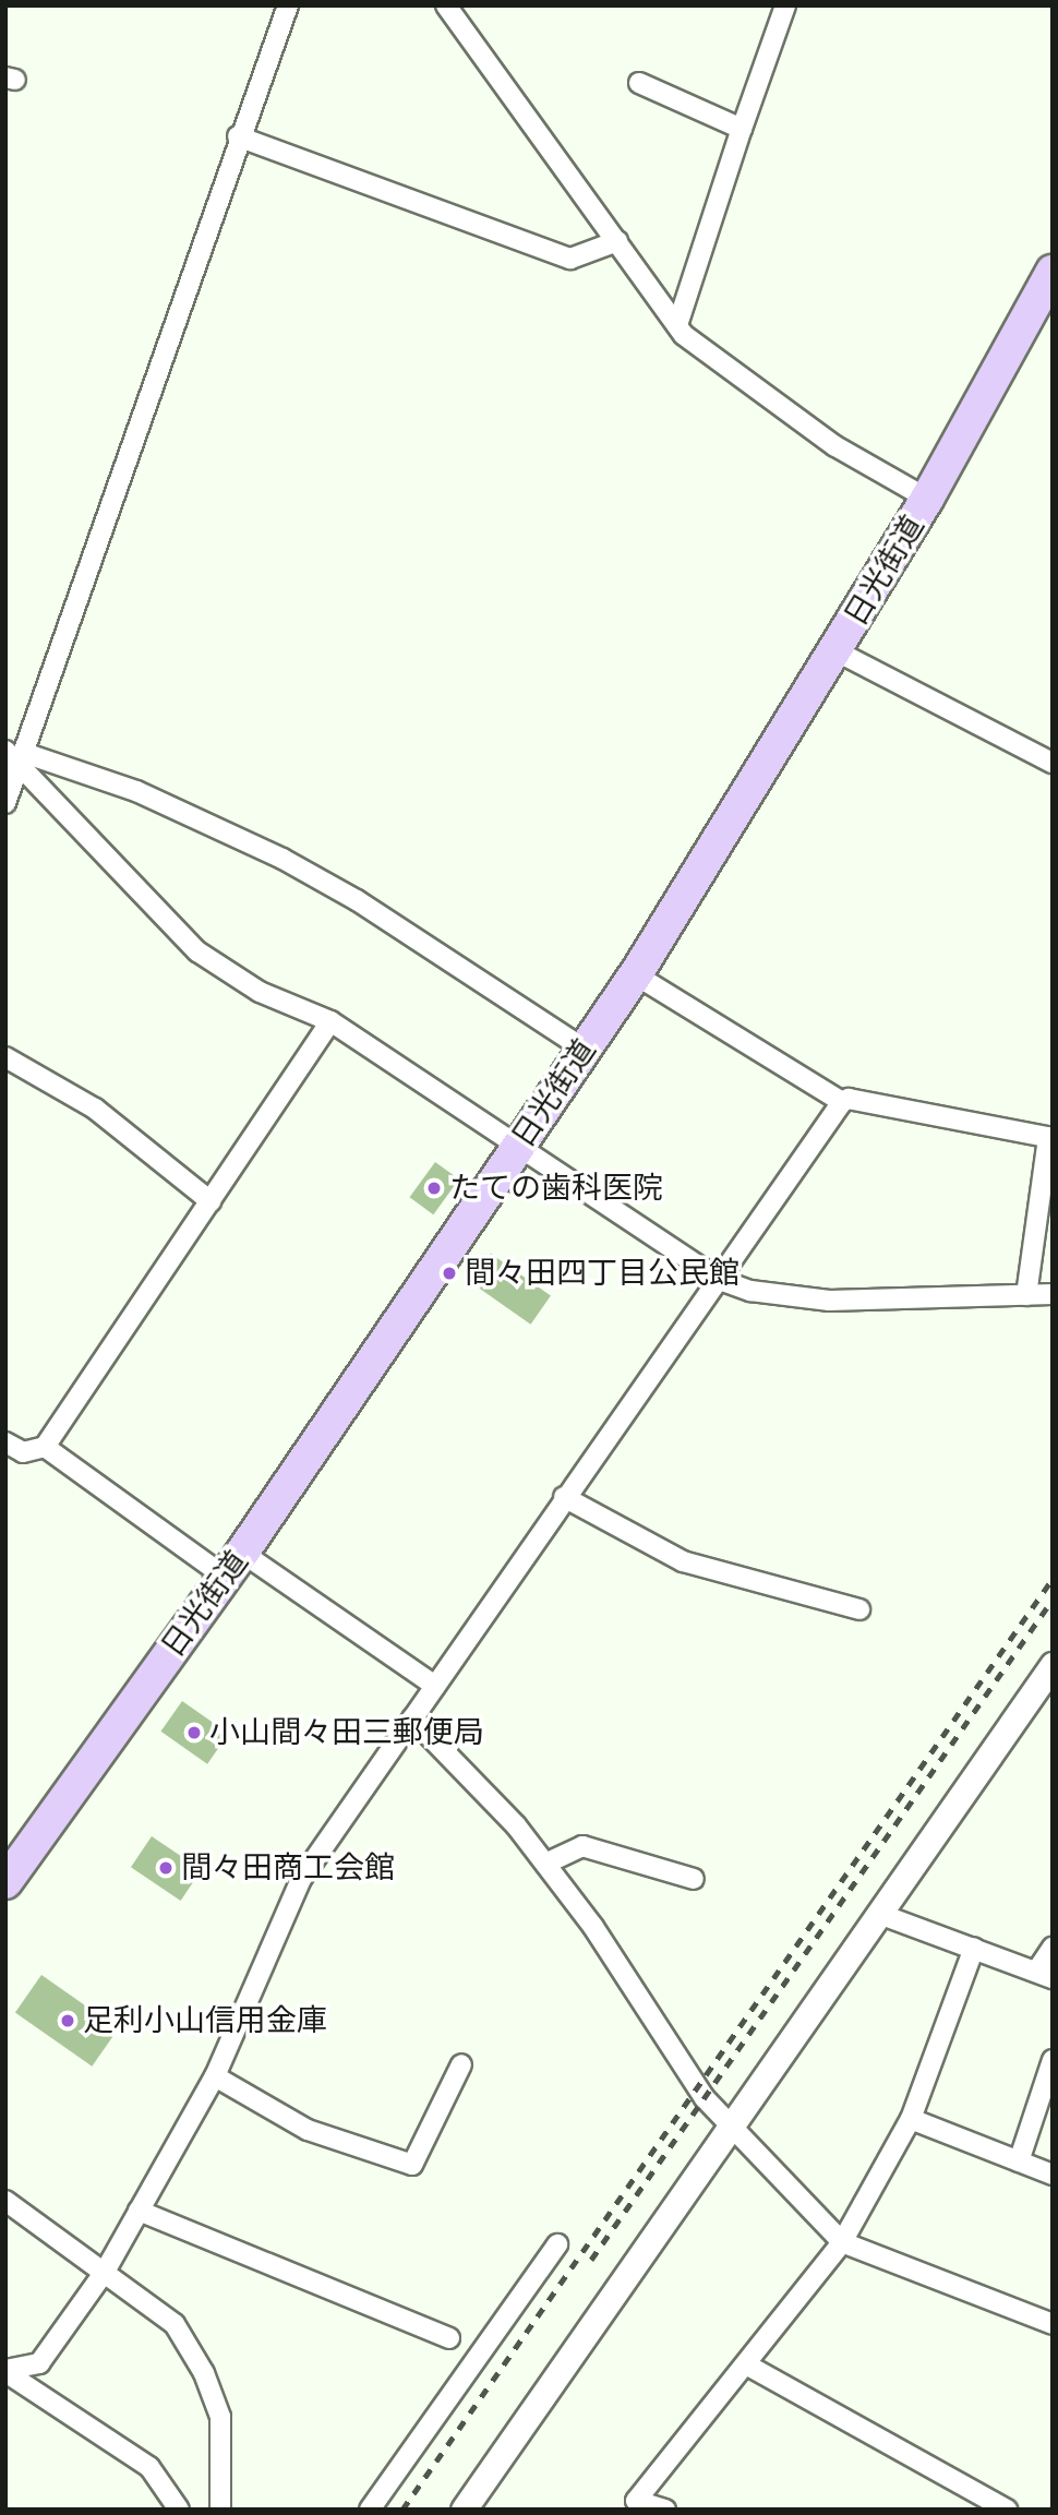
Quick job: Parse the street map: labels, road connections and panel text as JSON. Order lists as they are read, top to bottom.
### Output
{
  "streets": {
    "highway": ["日光街道"]
  },
  "places": [
    "たての歯科医院",
    "間々田四丁目公民館",
    "小山間々田三郵便局",
    "間々田商工会館",
    "足利小山信用金庫"
  ]
}
